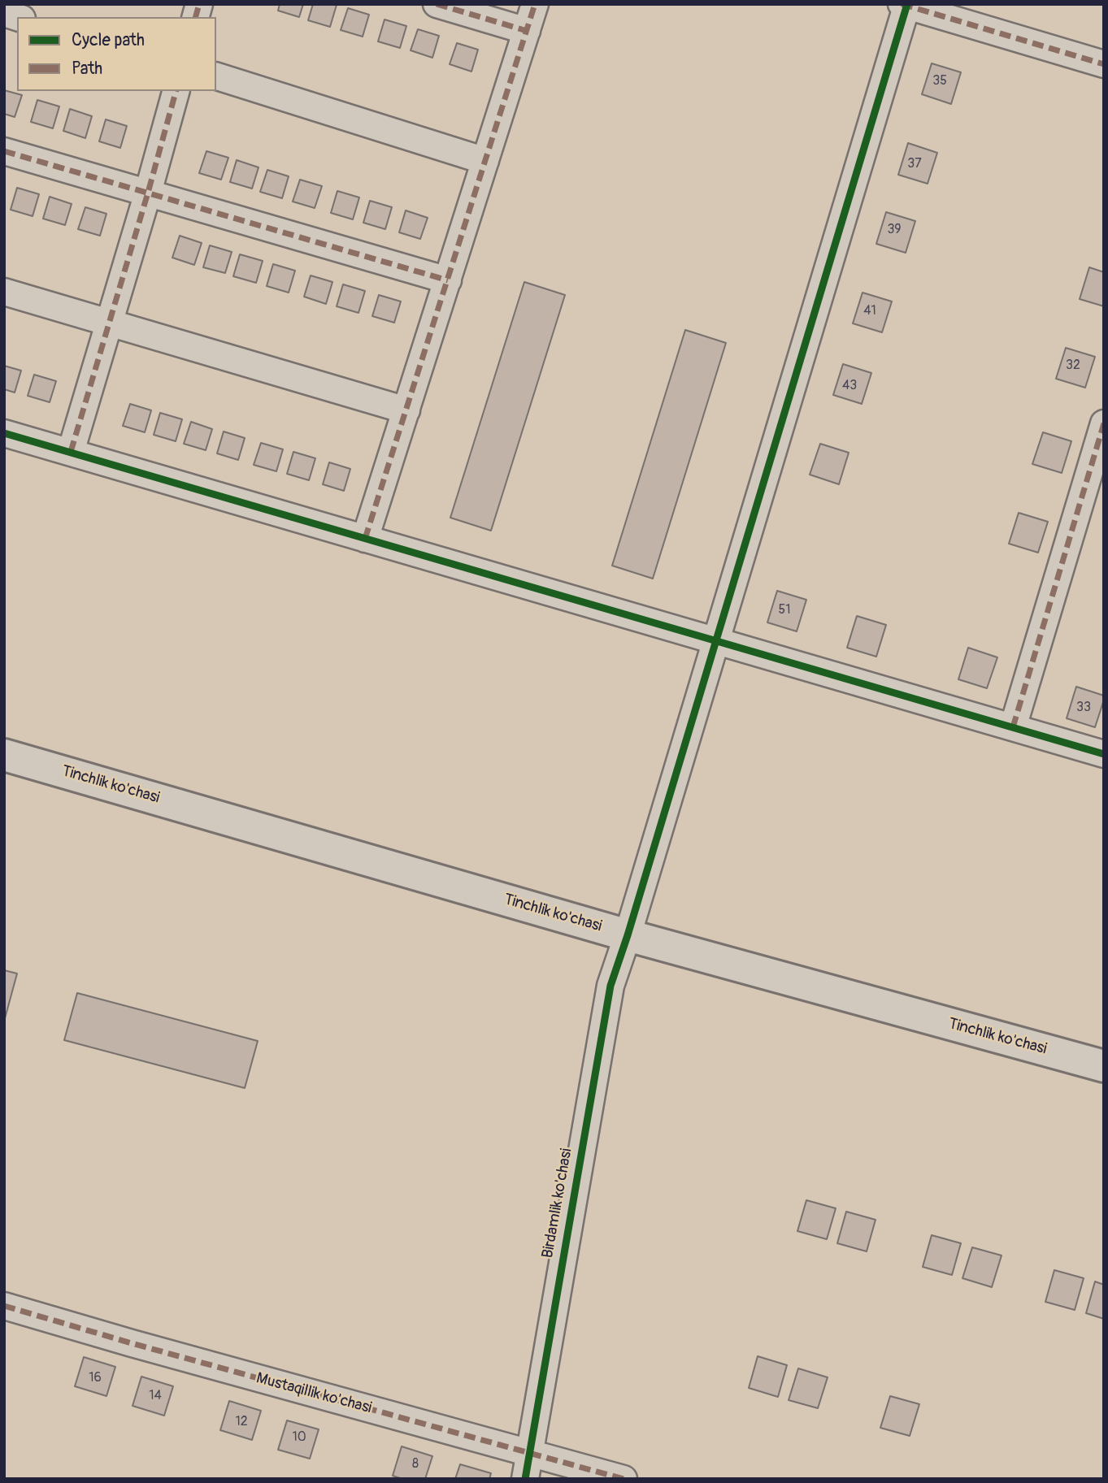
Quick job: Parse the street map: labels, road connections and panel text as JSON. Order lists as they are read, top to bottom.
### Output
{
  "streets": {
    "main road": ["Tinchlik ko'chasi"],
    "street": ["Birdamlik ko'chasi", "Mustaqillik ko'chasi"]
  },
  "crossings": [
    ["Tinchlik ko'chasi", "Birdamlik ko'chasi"],
    ["Birdamlik ko'chasi", "Mustaqillik ko'chasi"]
  ],
  "house_numbers": [
    "35",
    "37",
    "39",
    "41",
    "32",
    "43",
    "51",
    "33",
    "16",
    "14",
    "12",
    "10",
    "8"
  ],
  "legend": ["Cycle path", "Path"]
}
